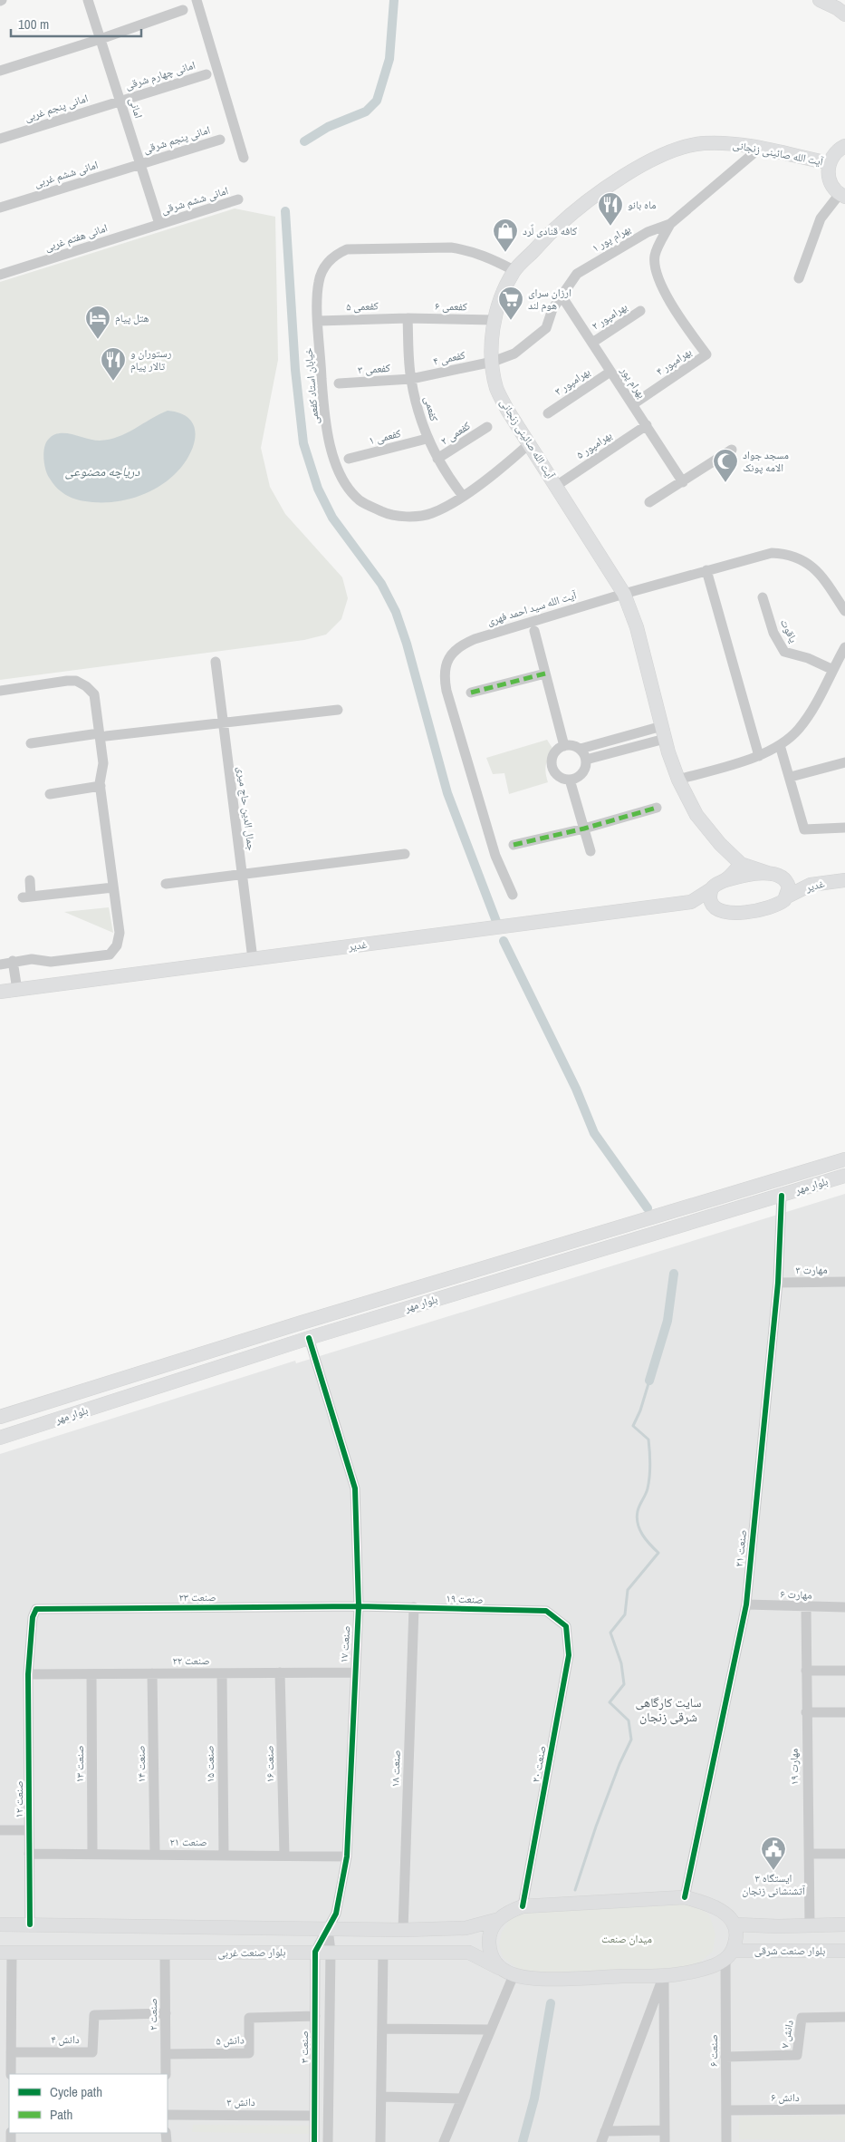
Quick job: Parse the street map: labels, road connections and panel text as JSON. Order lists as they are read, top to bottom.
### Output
{
  "streets": {
    "main road": [
      "آیت الله صائینی زنجانی",
      "غدیر",
      "بلوار مهر",
      "بلوار صنعت شرقی",
      "بلوار صنعت غربی"
    ],
    "street": [
      "امانی چهارم شرقی",
      "امانی پنجم غربی",
      "امانی",
      "امانی پنجم شرقی",
      "امانی ششم غربی",
      "امانی ششم شرقی",
      "امانی هفتم غربی",
      "بهرام پور ۱",
      "کفعمی ۵",
      "کفعمی ۶",
      "بهرامپور ۲",
      "کفعمی ۴",
      "بهرامپور ۴",
      "کفعمی ۳",
      "بهرامپور ۳",
      "بهرام پور",
      "خیابان استاد کفعمی",
      "کفعمی",
      "کفعمی ۲",
      "کفعمی ۱",
      "بهرامپور ۵",
      "آیت الله سید احمد فهری",
      "یاقوت",
      "جمال الدین حاج میری",
      "مهارت ۳",
      "صنعت ۲۱",
      "مهارت ۶",
      "صنعت ۲۳",
      "صنعت ۱۹",
      "صنعت ۱۷",
      "صنعت ۲۲",
      "صنعت ۱۳",
      "صنعت ۱۴",
      "صنعت ۱۵",
      "صنعت ۱۶",
      "صنعت ۲۰",
      "مهارت ۱۹",
      "صنعت ۱۸",
      "صنعت ۱۲",
      "صنعت ۲",
      "دانش ۷",
      "دانش ۴",
      "دانش ۵",
      "صنعت ۳",
      "صنعت ۶",
      "دانش ۶",
      "دانش ۳"
    ]
  },
  "crossings": [
    ["امانی چهارم شرقی", "امانی پنجم غربی"],
    ["امانی چهارم شرقی", "امانی"],
    ["امانی پنجم غربی", "امانی"],
    ["امانی", "امانی پنجم شرقی"],
    ["امانی", "امانی ششم غربی"],
    ["امانی", "امانی ششم شرقی"],
    ["امانی", "امانی هفتم غربی"],
    ["امانی پنجم شرقی", "امانی ششم غربی"],
    ["آیت الله صائینی زنجانی", "بهرام پور ۱"],
    ["آیت الله صائینی زنجانی", "کفعمی ۶"],
    ["آیت الله صائینی زنجانی", "کفعمی ۴"],
    ["آیت الله صائینی زنجانی", "خیابان استاد کفعمی"],
    ["آیت الله صائینی زنجانی", "بهرامپور ۵"],
    ["آیت الله صائینی زنجانی", "آیت الله سید احمد فهری"],
    ["آیت الله صائینی زنجانی", "غدیر"],
    ["امانی ششم شرقی", "امانی هفتم غربی"],
    ["بهرام پور ۱", "کفعمی ۴"],
    ["بهرام پور ۱", "بهرامپور ۴"],
    ["بهرام پور ۱", "بهرام پور"],
    ["کفعمی ۵", "کفعمی ۶"],
    ["کفعمی ۵", "خیابان استاد کفعمی"],
    ["کفعمی ۵", "کفعمی"],
    ["کفعمی ۶", "کفعمی"],
    ["بهرامپور ۲", "بهرام پور"],
    ["کفعمی ۴", "کفعمی ۳"],
    ["کفعمی ۴", "کفعمی"],
    ["بهرامپور ۴", "بهرام پور"],
    ["کفعمی ۳", "کفعمی"],
    ["بهرامپور ۳", "بهرام پور"],
    ["بهرام پور", "بهرامپور ۵"],
    ["خیابان استاد کفعمی", "کفعمی"],
    ["کفعمی", "کفعمی ۲"],
    ["کفعمی", "کفعمی ۱"],
    ["جمال الدین حاج میری", "غدیر"],
    ["بلوار مهر", "صنعت ۲۱"],
    ["بلوار مهر", "صنعت ۱۷"],
    ["مهارت ۳", "صنعت ۲۱"],
    ["صنعت ۲۱", "مهارت ۶"],
    ["صنعت ۲۱", "صنعت ۱۷"],
    ["صنعت ۲۱", "صنعت ۱۳"],
    ["صنعت ۲۱", "صنعت ۱۴"],
    ["صنعت ۲۱", "صنعت ۱۵"],
    ["صنعت ۲۱", "صنعت ۱۶"],
    ["صنعت ۲۱", "صنعت ۱۲"],
    ["مهارت ۶", "مهارت ۱۹"],
    ["صنعت ۲۳", "صنعت ۱۹"],
    ["صنعت ۲۳", "صنعت ۱۷"],
    ["صنعت ۲۳", "صنعت ۱۲"],
    ["صنعت ۱۹", "صنعت ۱۷"],
    ["صنعت ۱۹", "صنعت ۲۰"],
    ["صنعت ۱۹", "صنعت ۱۸"],
    ["صنعت ۱۷", "صنعت ۲۲"],
    ["صنعت ۱۷", "بلوار صنعت غربی"],
    ["صنعت ۱۷", "صنعت ۳"],
    ["صنعت ۲۲", "صنعت ۱۳"],
    ["صنعت ۲۲", "صنعت ۱۴"],
    ["صنعت ۲۲", "صنعت ۱۵"],
    ["صنعت ۲۲", "صنعت ۱۶"],
    ["صنعت ۲۲", "صنعت ۱۲"],
    ["بلوار صنعت شرقی", "صنعت ۶"],
    ["بلوار صنعت غربی", "صنعت ۲"],
    ["بلوار صنعت غربی", "صنعت ۳"],
    ["صنعت ۲", "دانش ۴"],
    ["صنعت ۲", "دانش ۵"],
    ["دانش ۷", "صنعت ۶"],
    ["دانش ۵", "صنعت ۳"],
    ["صنعت ۳", "دانش ۳"],
    ["صنعت ۶", "دانش ۶"]
  ],
  "districts": ["سایت کارگاهی شرقی زنجان"],
  "water": ["دریاچه مصنوعی"],
  "parks": ["میدان صنعت"],
  "places": {
    "restaurant": ["ماه بانو", "رستوران و تالار پیام"],
    "shop": ["کافه قنادی لٌرد"],
    "supermarket": ["ارزان سرای هوم لند"],
    "hotel": ["هتل پیام"],
    "mosque": ["مسجد جواد الامه پونک"],
    "public building": ["ایستگاه ۳ آتشنشانی زنجان"]
  },
  "legend": ["Cycle path", "Path"],
  "scale_bar": "100 m"
}
